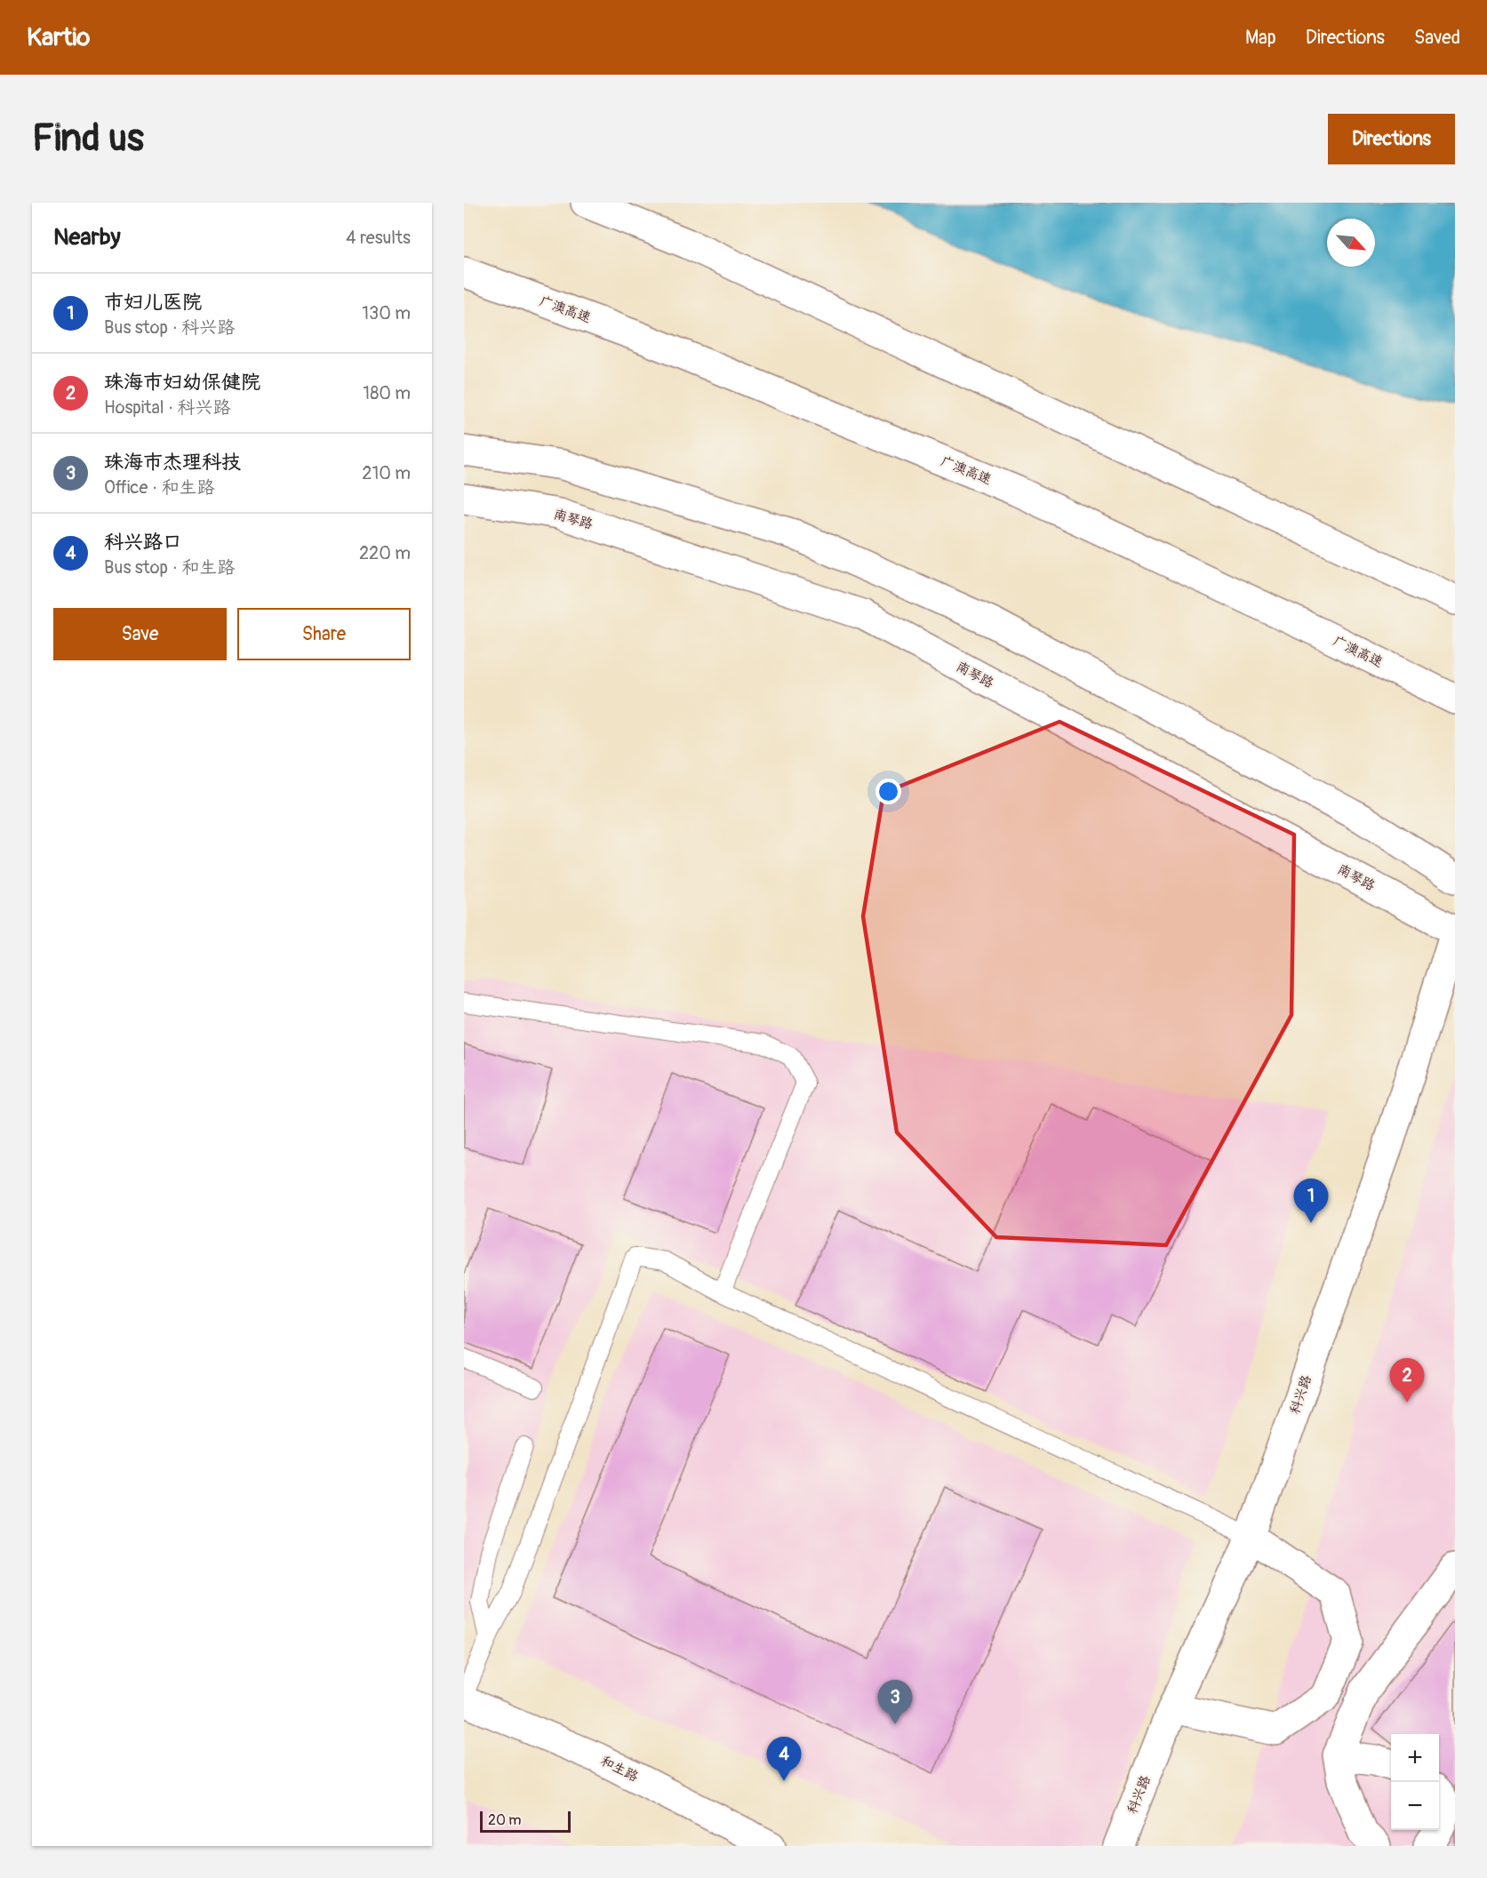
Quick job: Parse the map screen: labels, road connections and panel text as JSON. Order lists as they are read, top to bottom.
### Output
{
  "streets": {
    "main road": [
      "广澳高速",
      "南琴路",
      "科兴路",
      "和生路"
    ]
  },
  "crossings": [
    ["南琴路", "科兴路"]
  ],
  "scale_bar": "20 m",
  "north": "bottom right",
  "page": {
    "header": "Kartio",
    "nav": ["Map", "Directions", "Saved"],
    "buttons": [
      "Directions",
      ["Save", "Share"]
    ],
    "title": "Find us",
    "heading": ["Nearby", "4 results"],
    "list": [
      {
        "mark": "1",
        "name": "市妇儿医院",
        "note": "Bus stop · 科兴路",
        "value": "130 m"
      },
      {
        "mark": "2",
        "name": "珠海市妇幼保健院",
        "note": "Hospital · 科兴路",
        "value": "180 m"
      },
      {
        "mark": "3",
        "name": "珠海市杰理科技",
        "note": "Office · 和生路",
        "value": "210 m"
      },
      {
        "mark": "4",
        "name": "科兴路口",
        "note": "Bus stop · 和生路",
        "value": "220 m"
      }
    ],
    "pins": [
      "1",
      "2",
      "3",
      "4"
    ],
    "map_buttons": ["+", "−"],
    "scale": "20 m"
  }
}
